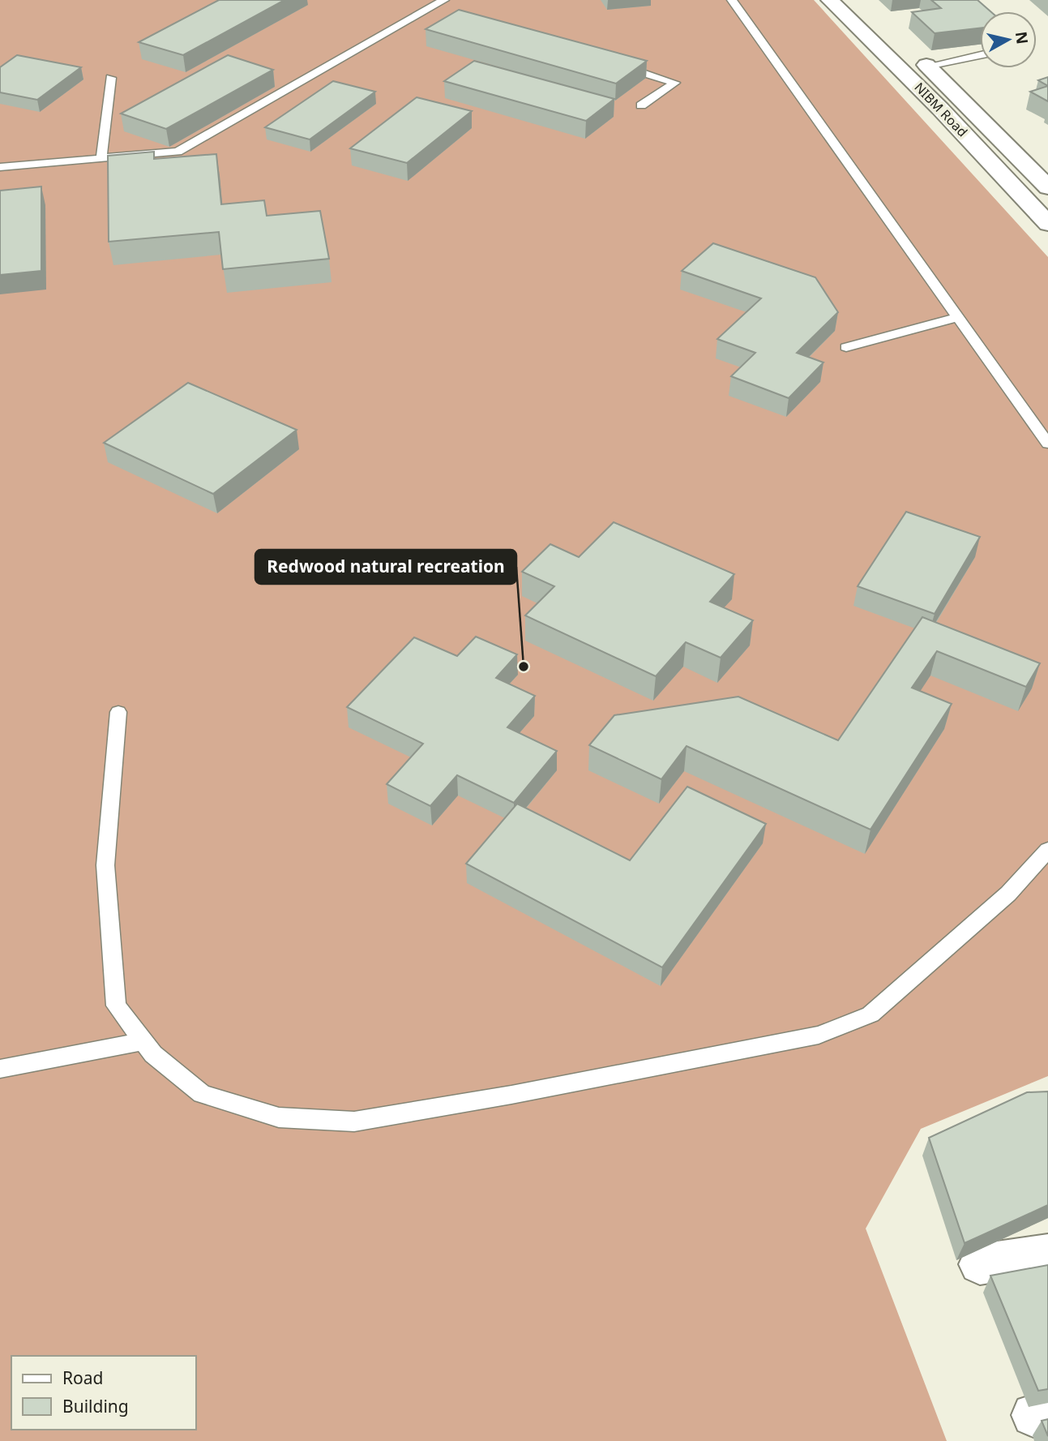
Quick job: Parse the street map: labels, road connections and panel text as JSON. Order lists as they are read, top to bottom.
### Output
{
  "streets": {
    "street": ["NIBM Road"]
  },
  "places": ["Redwood natural recreation"],
  "legend": ["Road", "Building"],
  "north": "right"
}
